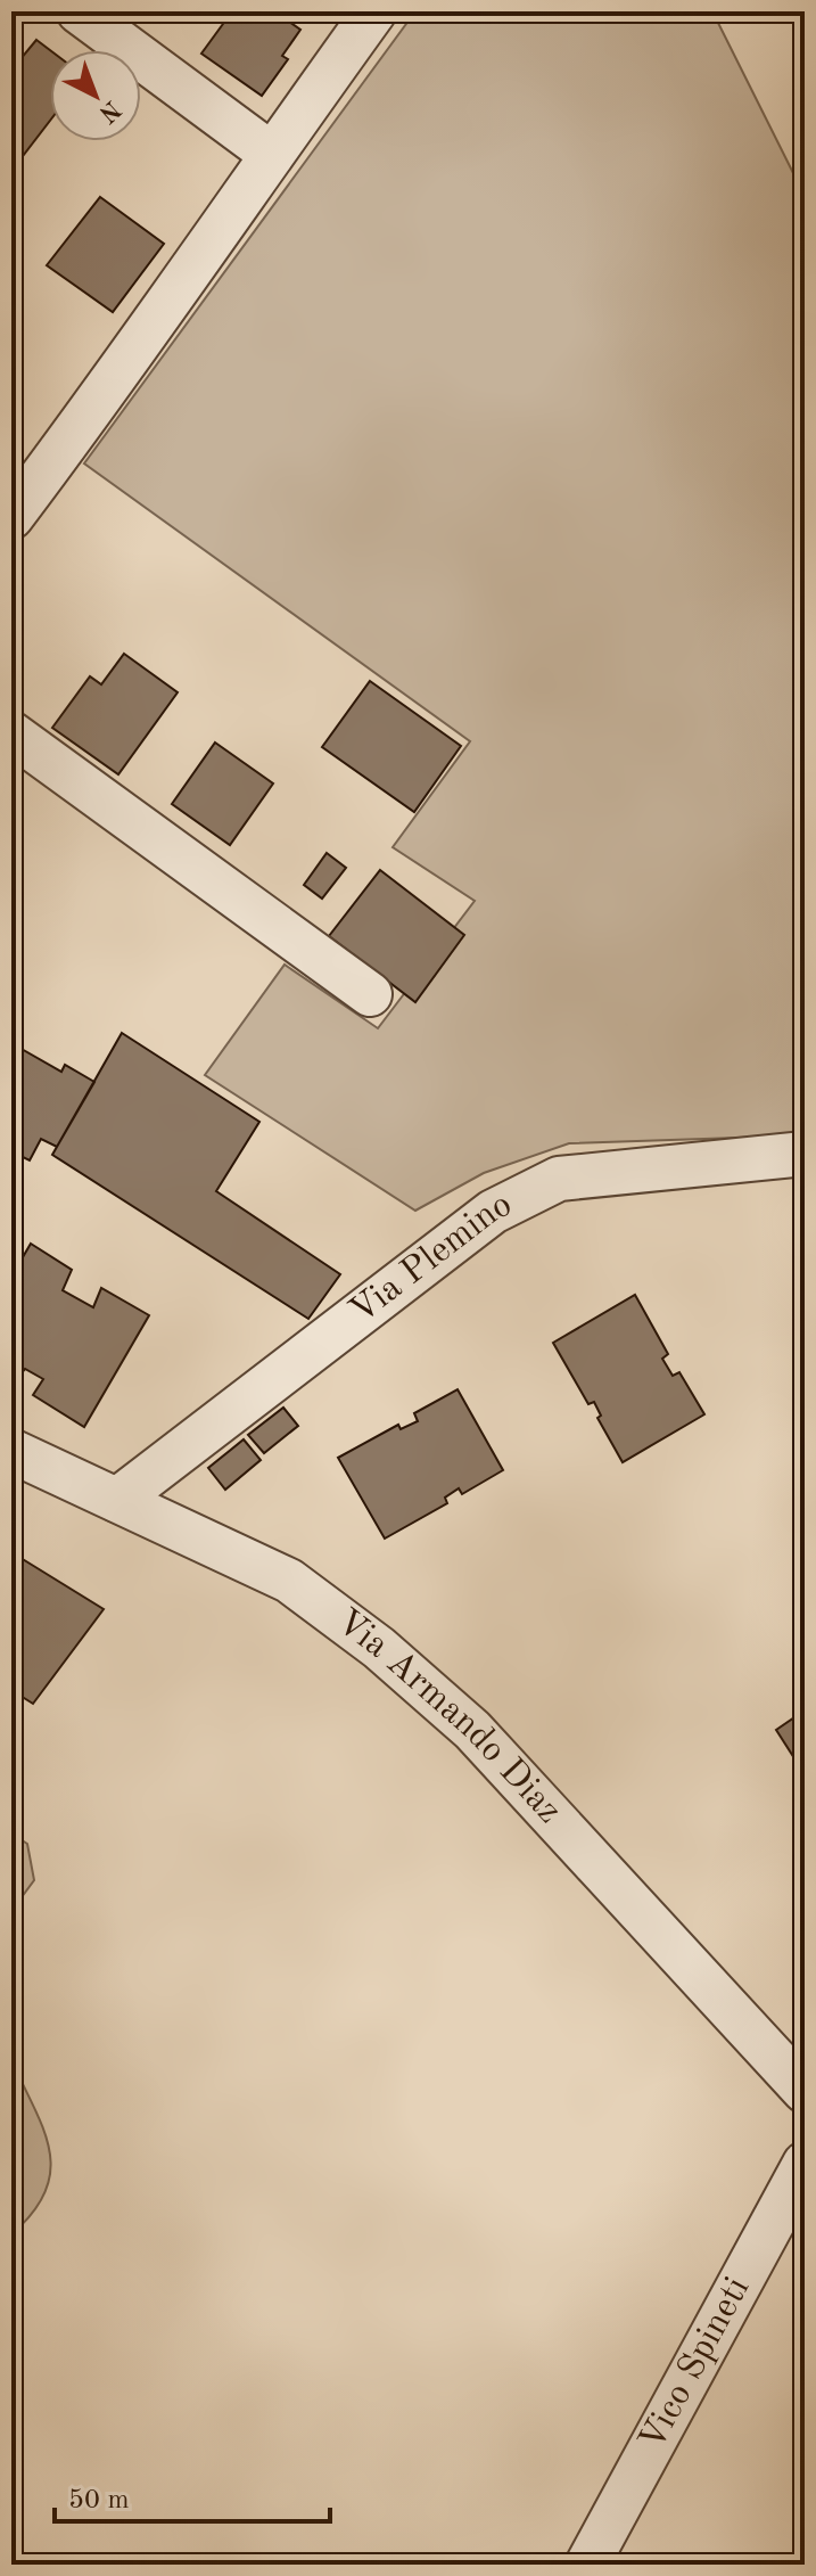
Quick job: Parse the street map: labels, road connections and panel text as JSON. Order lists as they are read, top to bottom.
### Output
{
  "streets": {
    "street": ["Via Plemino", "Via Armando Diaz", "Vico Spineti"]
  },
  "crossings": [
    ["Via Plemino", "Via Armando Diaz"]
  ],
  "scale_bar": "50 m",
  "north": "bottom right"
}
